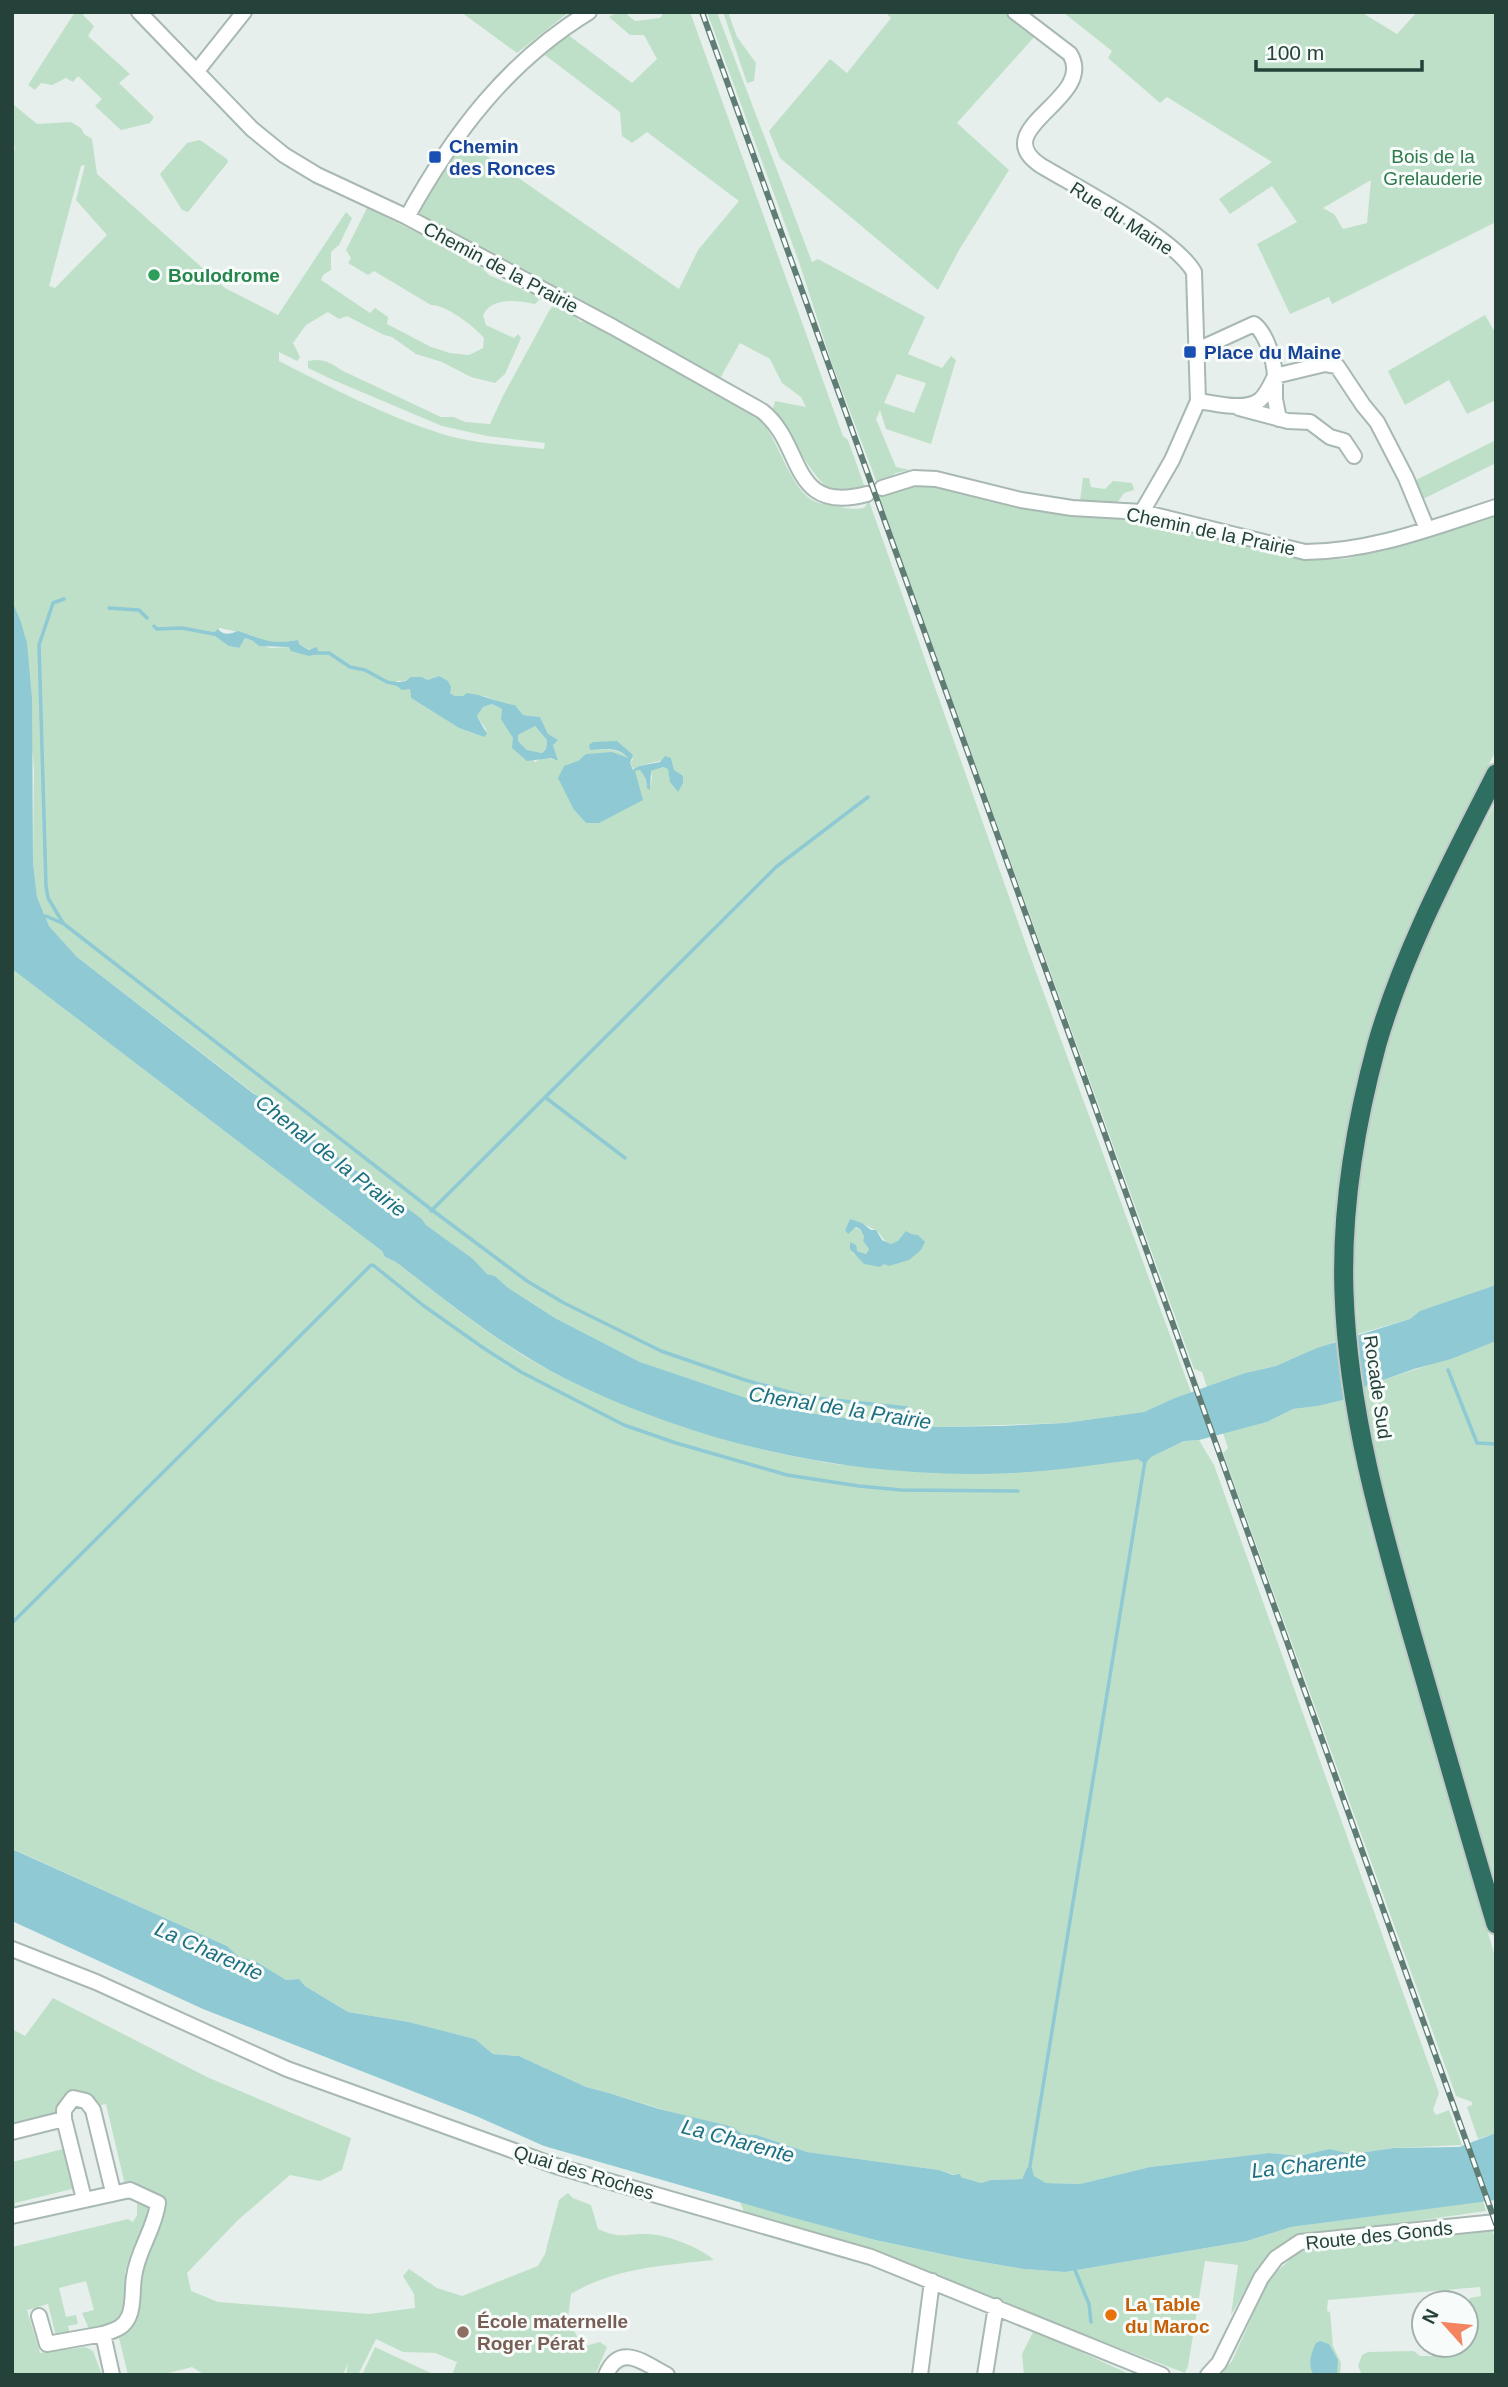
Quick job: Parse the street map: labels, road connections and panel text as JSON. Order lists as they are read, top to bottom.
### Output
{
  "streets": {
    "highway": ["Rocade Sud"],
    "street": [
      "Rue du Maine",
      "Chemin de la Prairie",
      "Quai des Roches",
      "Route des Gonds"
    ]
  },
  "crossings": [
    ["Rue du Maine", "Chemin de la Prairie"]
  ],
  "water": ["Chenal de la Prairie", "La Charente"],
  "parks": ["Bois de la Grelauderie"],
  "places": {
    "transit": ["Chemin des Ronces", "Place du Maine"],
    "other": ["Boulodrome", "La Table du Maroc", "École maternelle Roger Pérat"]
  },
  "scale_bar": "100 m",
  "north": "top left"
}
